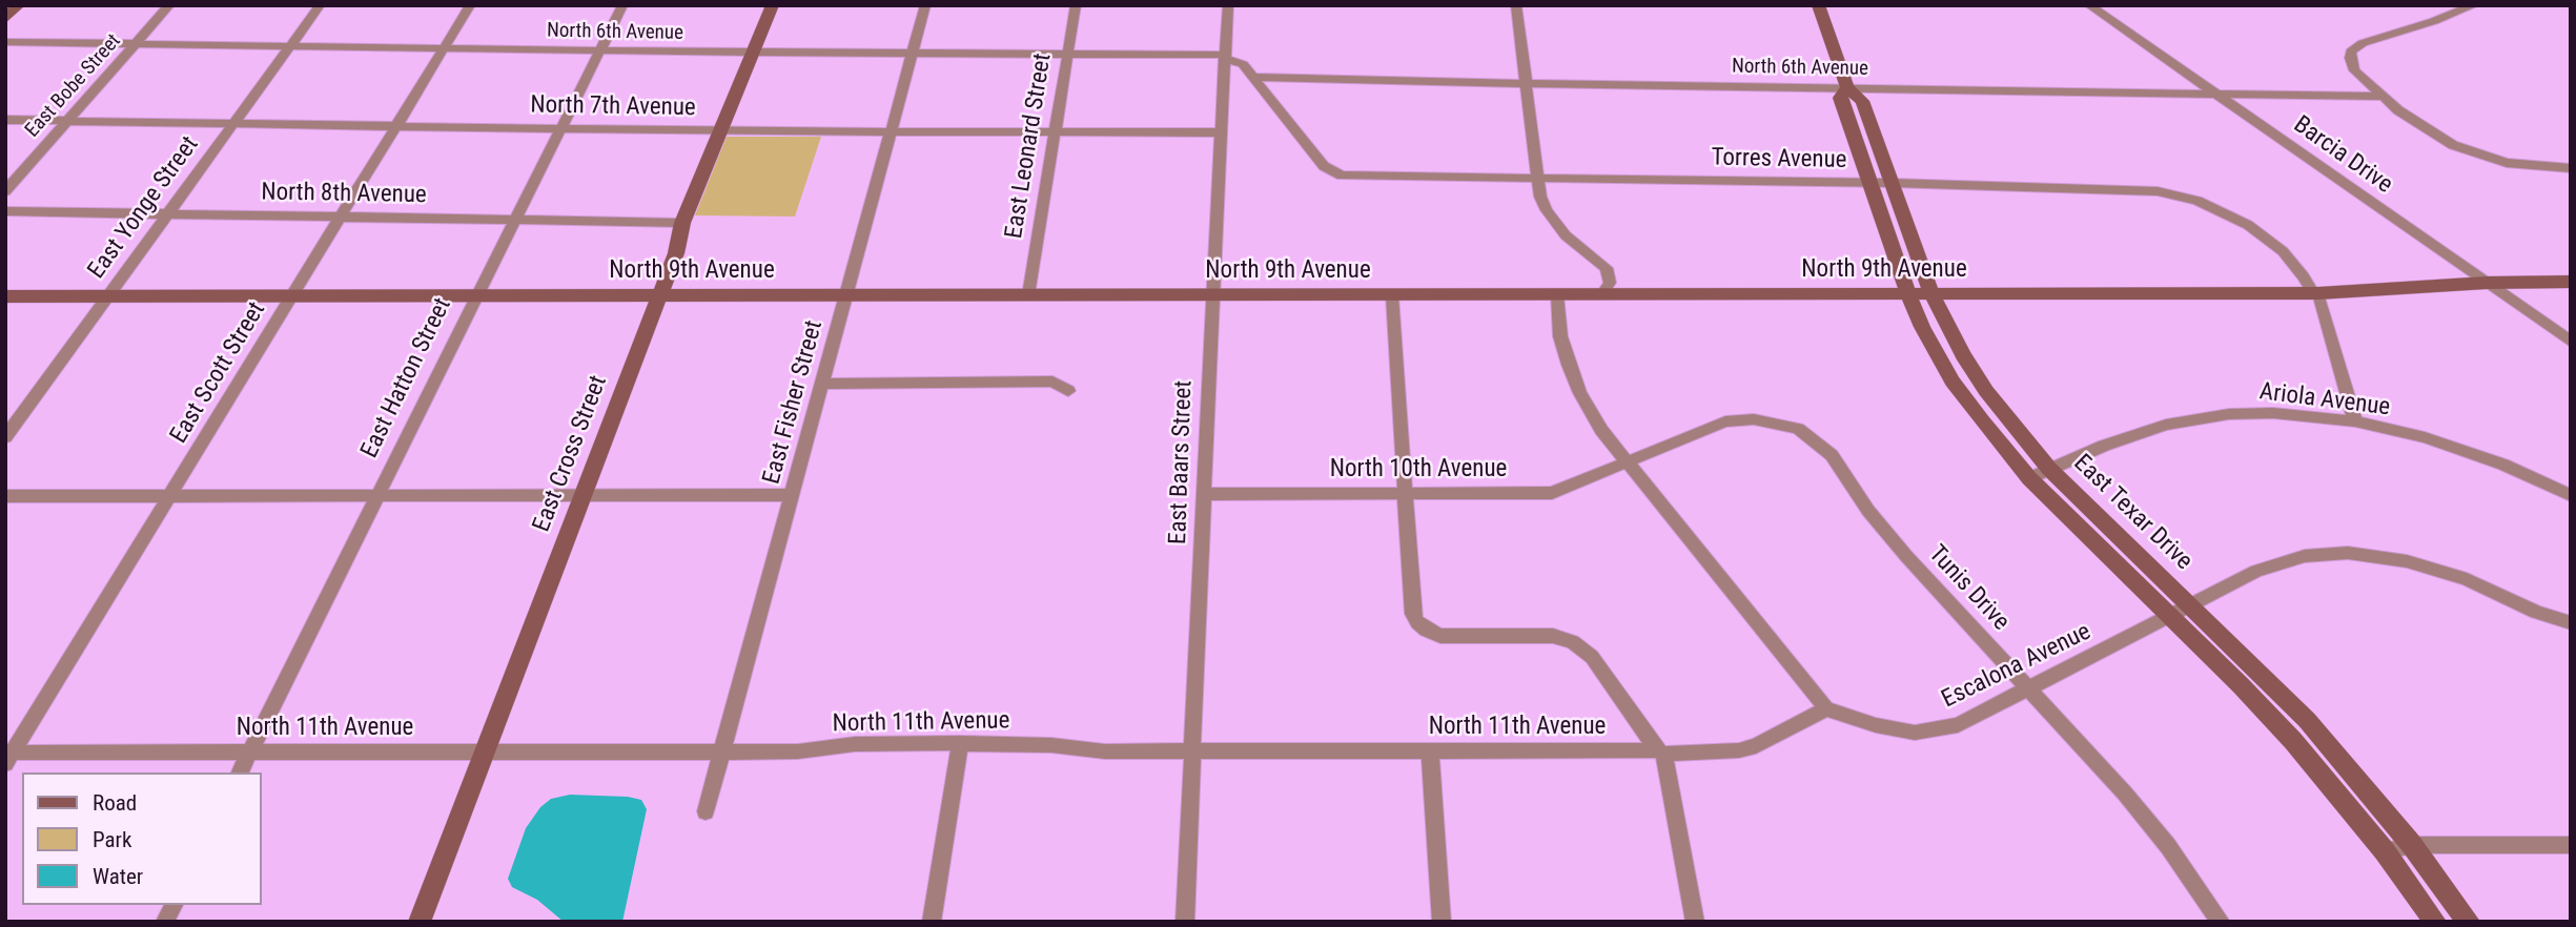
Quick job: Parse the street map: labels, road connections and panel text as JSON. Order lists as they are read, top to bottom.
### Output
{
  "streets": {
    "main road": ["North 9th Avenue", "East Cross Street", "East Texar Drive"],
    "street": [
      "North 6th Avenue",
      "East Bobe Street",
      "North 7th Avenue",
      "East Leonard Street",
      "Barcia Drive",
      "Torres Avenue",
      "North 8th Avenue",
      "East Yonge Street",
      "East Scott Street",
      "East Hatton Street",
      "Ariola Avenue",
      "East Fisher Street",
      "East Baars Street",
      "North 10th Avenue",
      "Tunis Drive",
      "Escalona Avenue",
      "North 11th Avenue"
    ]
  },
  "crossings": [
    ["North 6th Avenue", "East Bobe Street"],
    ["North 6th Avenue", "East Leonard Street"],
    ["North 6th Avenue", "Barcia Drive"],
    ["North 6th Avenue", "Torres Avenue"],
    ["North 6th Avenue", "East Yonge Street"],
    ["North 6th Avenue", "East Scott Street"],
    ["North 6th Avenue", "East Hatton Street"],
    ["North 6th Avenue", "East Fisher Street"],
    ["North 6th Avenue", "East Cross Street"],
    ["North 6th Avenue", "East Baars Street"],
    ["North 6th Avenue", "East Texar Drive"],
    ["East Bobe Street", "North 7th Avenue"],
    ["North 7th Avenue", "East Leonard Street"],
    ["North 7th Avenue", "East Yonge Street"],
    ["North 7th Avenue", "East Scott Street"],
    ["North 7th Avenue", "East Hatton Street"],
    ["North 7th Avenue", "East Fisher Street"],
    ["North 7th Avenue", "East Cross Street"],
    ["North 7th Avenue", "East Baars Street"],
    ["East Leonard Street", "North 9th Avenue"],
    ["Barcia Drive", "North 9th Avenue"],
    ["Torres Avenue", "North 9th Avenue"],
    ["Torres Avenue", "Ariola Avenue"],
    ["Torres Avenue", "East Texar Drive"],
    ["North 8th Avenue", "East Yonge Street"],
    ["North 8th Avenue", "East Scott Street"],
    ["North 8th Avenue", "East Hatton Street"],
    ["North 8th Avenue", "East Cross Street"],
    ["East Yonge Street", "North 9th Avenue"],
    ["North 9th Avenue", "East Scott Street"],
    ["North 9th Avenue", "East Hatton Street"],
    ["North 9th Avenue", "East Fisher Street"],
    ["North 9th Avenue", "East Cross Street"],
    ["North 9th Avenue", "East Baars Street"],
    ["North 9th Avenue", "East Texar Drive"],
    ["East Scott Street", "North 11th Avenue"],
    ["East Hatton Street", "North 11th Avenue"],
    ["Ariola Avenue", "East Texar Drive"],
    ["East Fisher Street", "North 11th Avenue"],
    ["East Cross Street", "North 11th Avenue"],
    ["East Baars Street", "North 10th Avenue"],
    ["East Baars Street", "North 11th Avenue"],
    ["North 10th Avenue", "Tunis Drive"],
    ["East Texar Drive", "Escalona Avenue"],
    ["Tunis Drive", "Escalona Avenue"],
    ["Escalona Avenue", "North 11th Avenue"]
  ],
  "legend": ["Road", "Park", "Water"]
}
